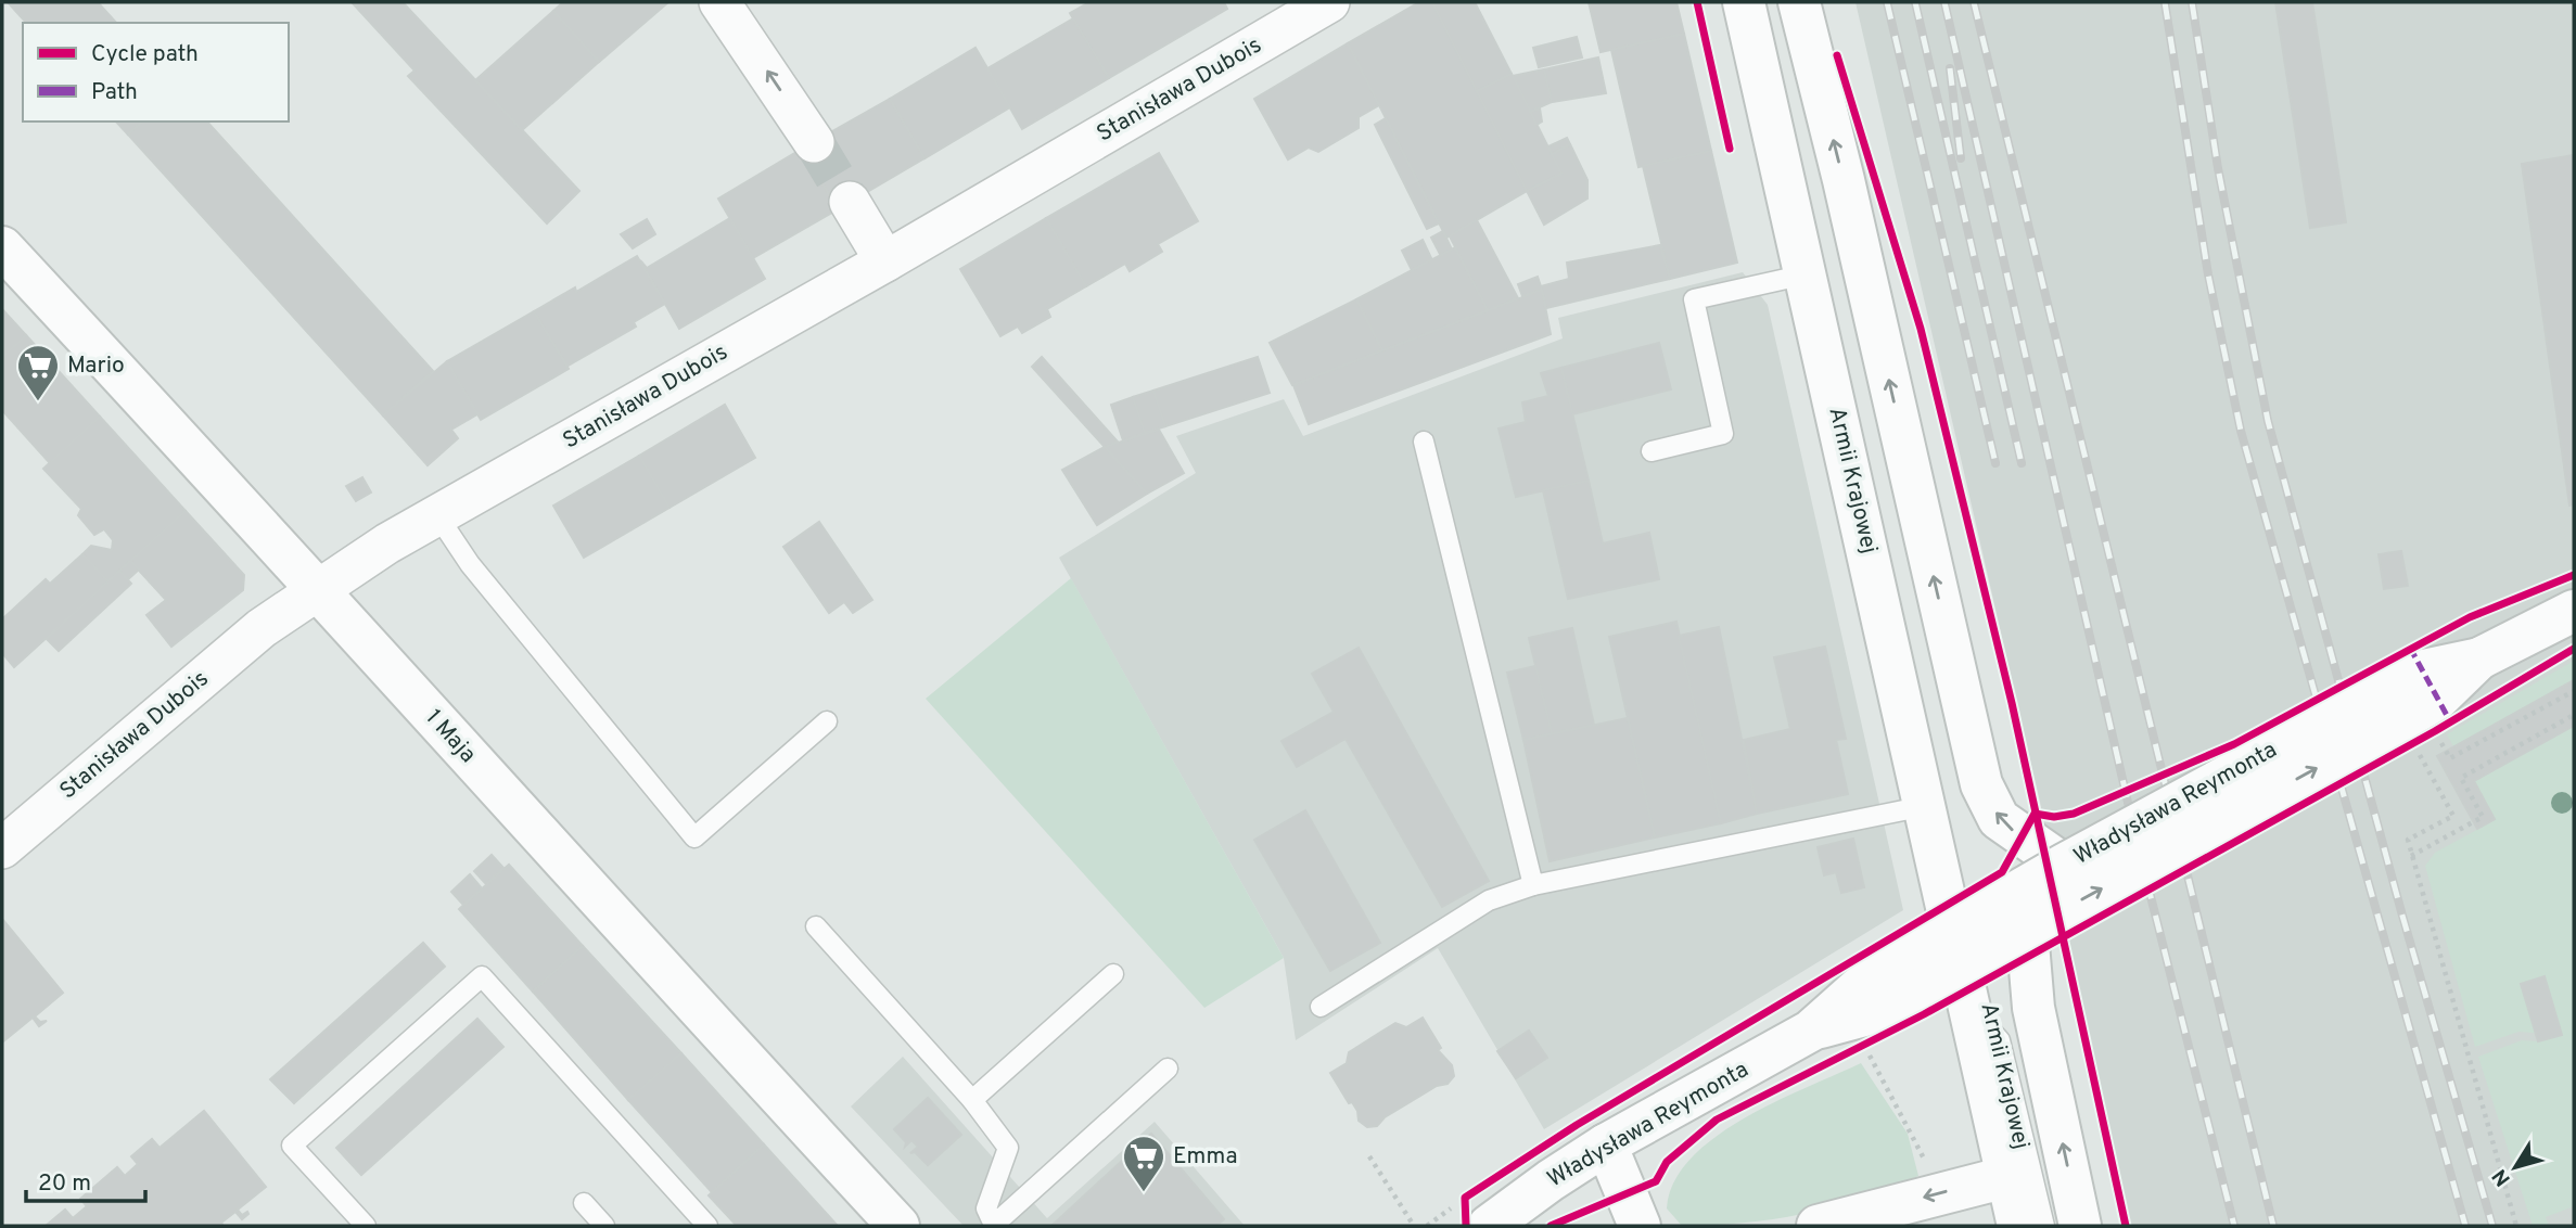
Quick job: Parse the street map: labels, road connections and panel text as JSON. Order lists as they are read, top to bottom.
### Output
{
  "streets": {
    "street": [
      "Stanisława Dubois",
      "Armii Krajowej",
      "1 Maja",
      "Władysława Reymonta"
    ]
  },
  "crossings": [
    ["Stanisława Dubois", "1 Maja"]
  ],
  "places": {
    "supermarket": ["Mario", "Emma"]
  },
  "legend": ["Cycle path", "Path"],
  "scale_bar": "20 m",
  "north": "bottom left"
}
